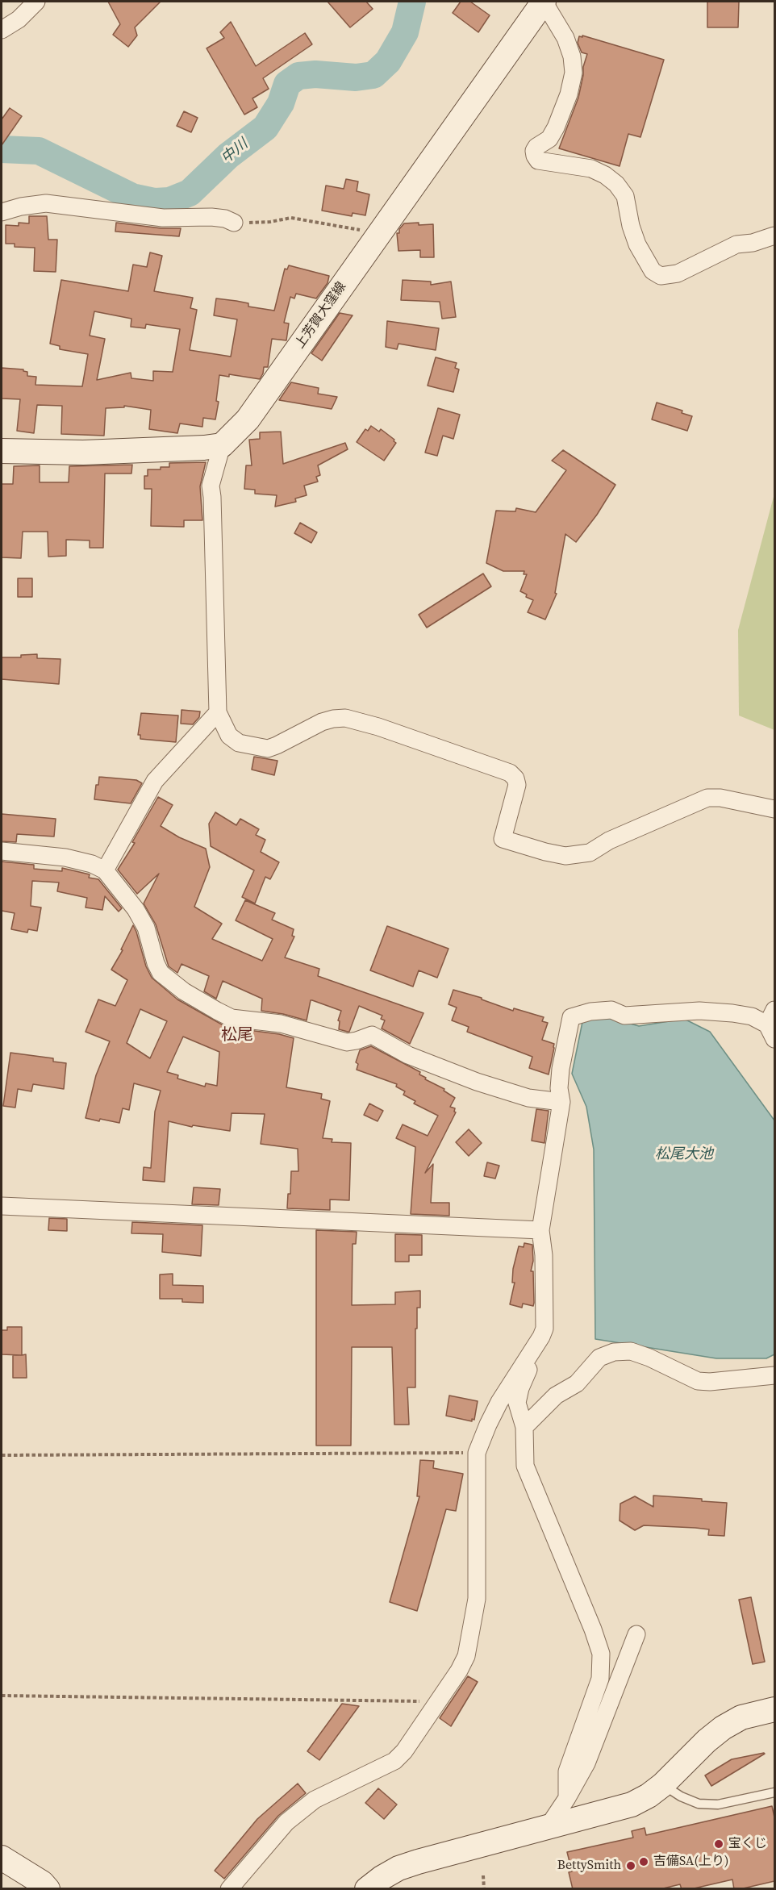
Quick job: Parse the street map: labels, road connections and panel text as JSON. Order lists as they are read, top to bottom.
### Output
{
  "streets": {
    "main road": ["上芳賀大窪線"]
  },
  "districts": ["松尾"],
  "water": ["中川", "松尾大池"],
  "places": ["宝くじ", "吉備SA(上り)", "BettySmith"]
}
